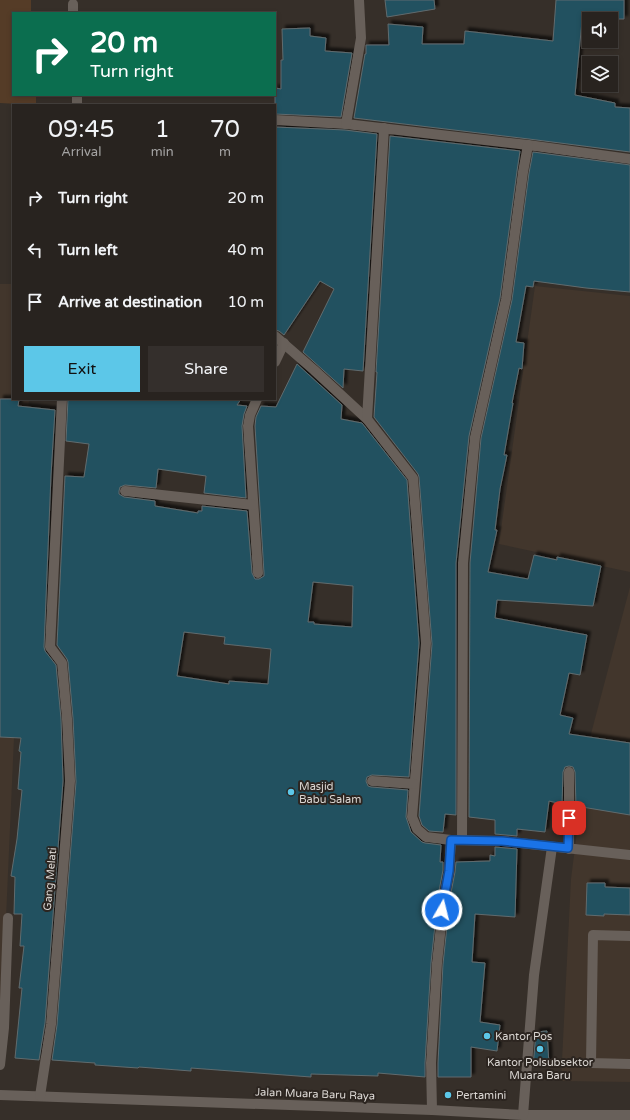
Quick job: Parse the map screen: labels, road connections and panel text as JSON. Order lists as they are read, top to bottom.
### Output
{
  "streets": {
    "street": ["Gang Melati", "Jalan Muara Baru Raya"]
  },
  "crossings": [
    ["Gang Melati", "Jalan Muara Baru Raya"]
  ],
  "places": [
    "Masjid Babu Salam",
    "Kantor Pos",
    "Kantor Polsubsektor Muara Baru",
    "Pertamini"
  ],
  "page": {
    "turn": ["20 m", "Turn right"],
    "eta": [
      "09:45",
      "Arrival",
      "1",
      "min",
      "70",
      "m"
    ],
    "list": [
      {
        "name": "Turn right",
        "value": "20 m"
      },
      {
        "name": "Turn left",
        "value": "40 m"
      },
      {
        "name": "Arrive at destination",
        "value": "10 m"
      }
    ],
    "buttons": ["Exit", "Share"]
  }
}
